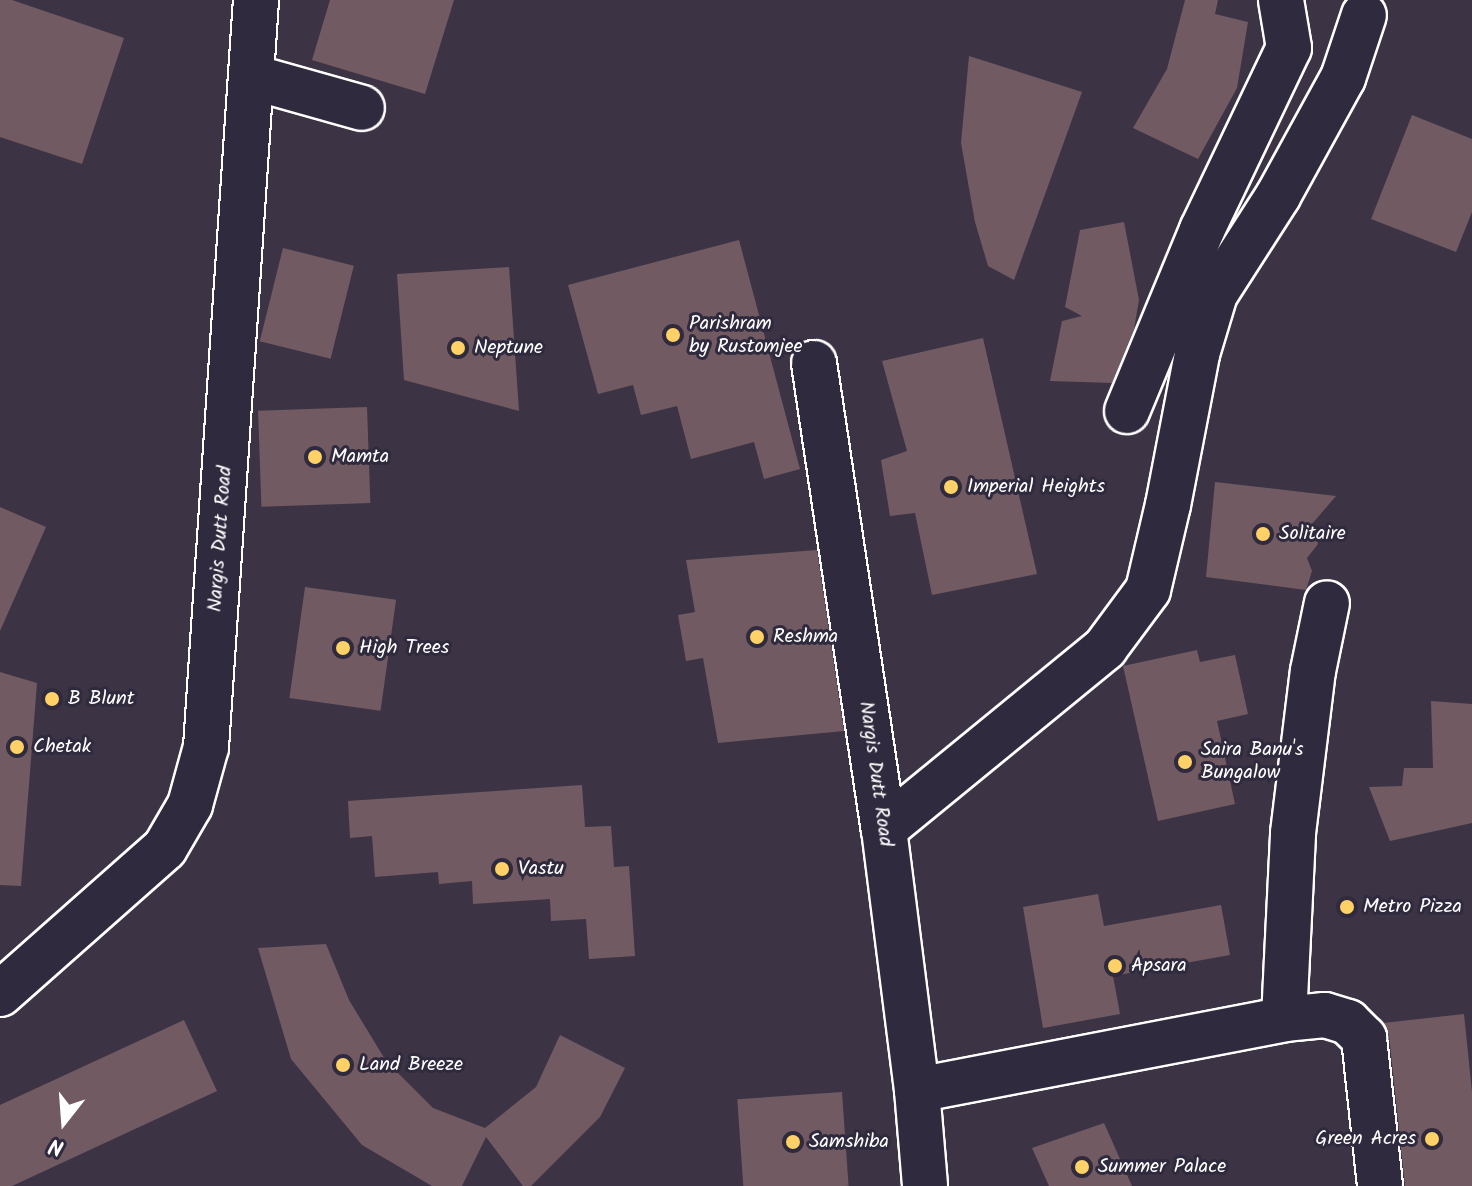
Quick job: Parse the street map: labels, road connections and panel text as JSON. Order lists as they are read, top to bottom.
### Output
{
  "streets": {
    "street": ["Nargis Dutt Road"]
  },
  "places": [
    "Parishram by Rustomjee",
    "Neptune",
    "Mamta",
    "Imperial Heights",
    "Solitaire",
    "Reshma",
    "High Trees",
    "B Blunt",
    "Chetak",
    "Saira Banu's Bungalow",
    "Vastu",
    "Metro Pizza",
    "Apsara",
    "Land Breeze",
    "Green Acres",
    "Samshiba",
    "Summer Palace"
  ],
  "north": "bottom"
}
